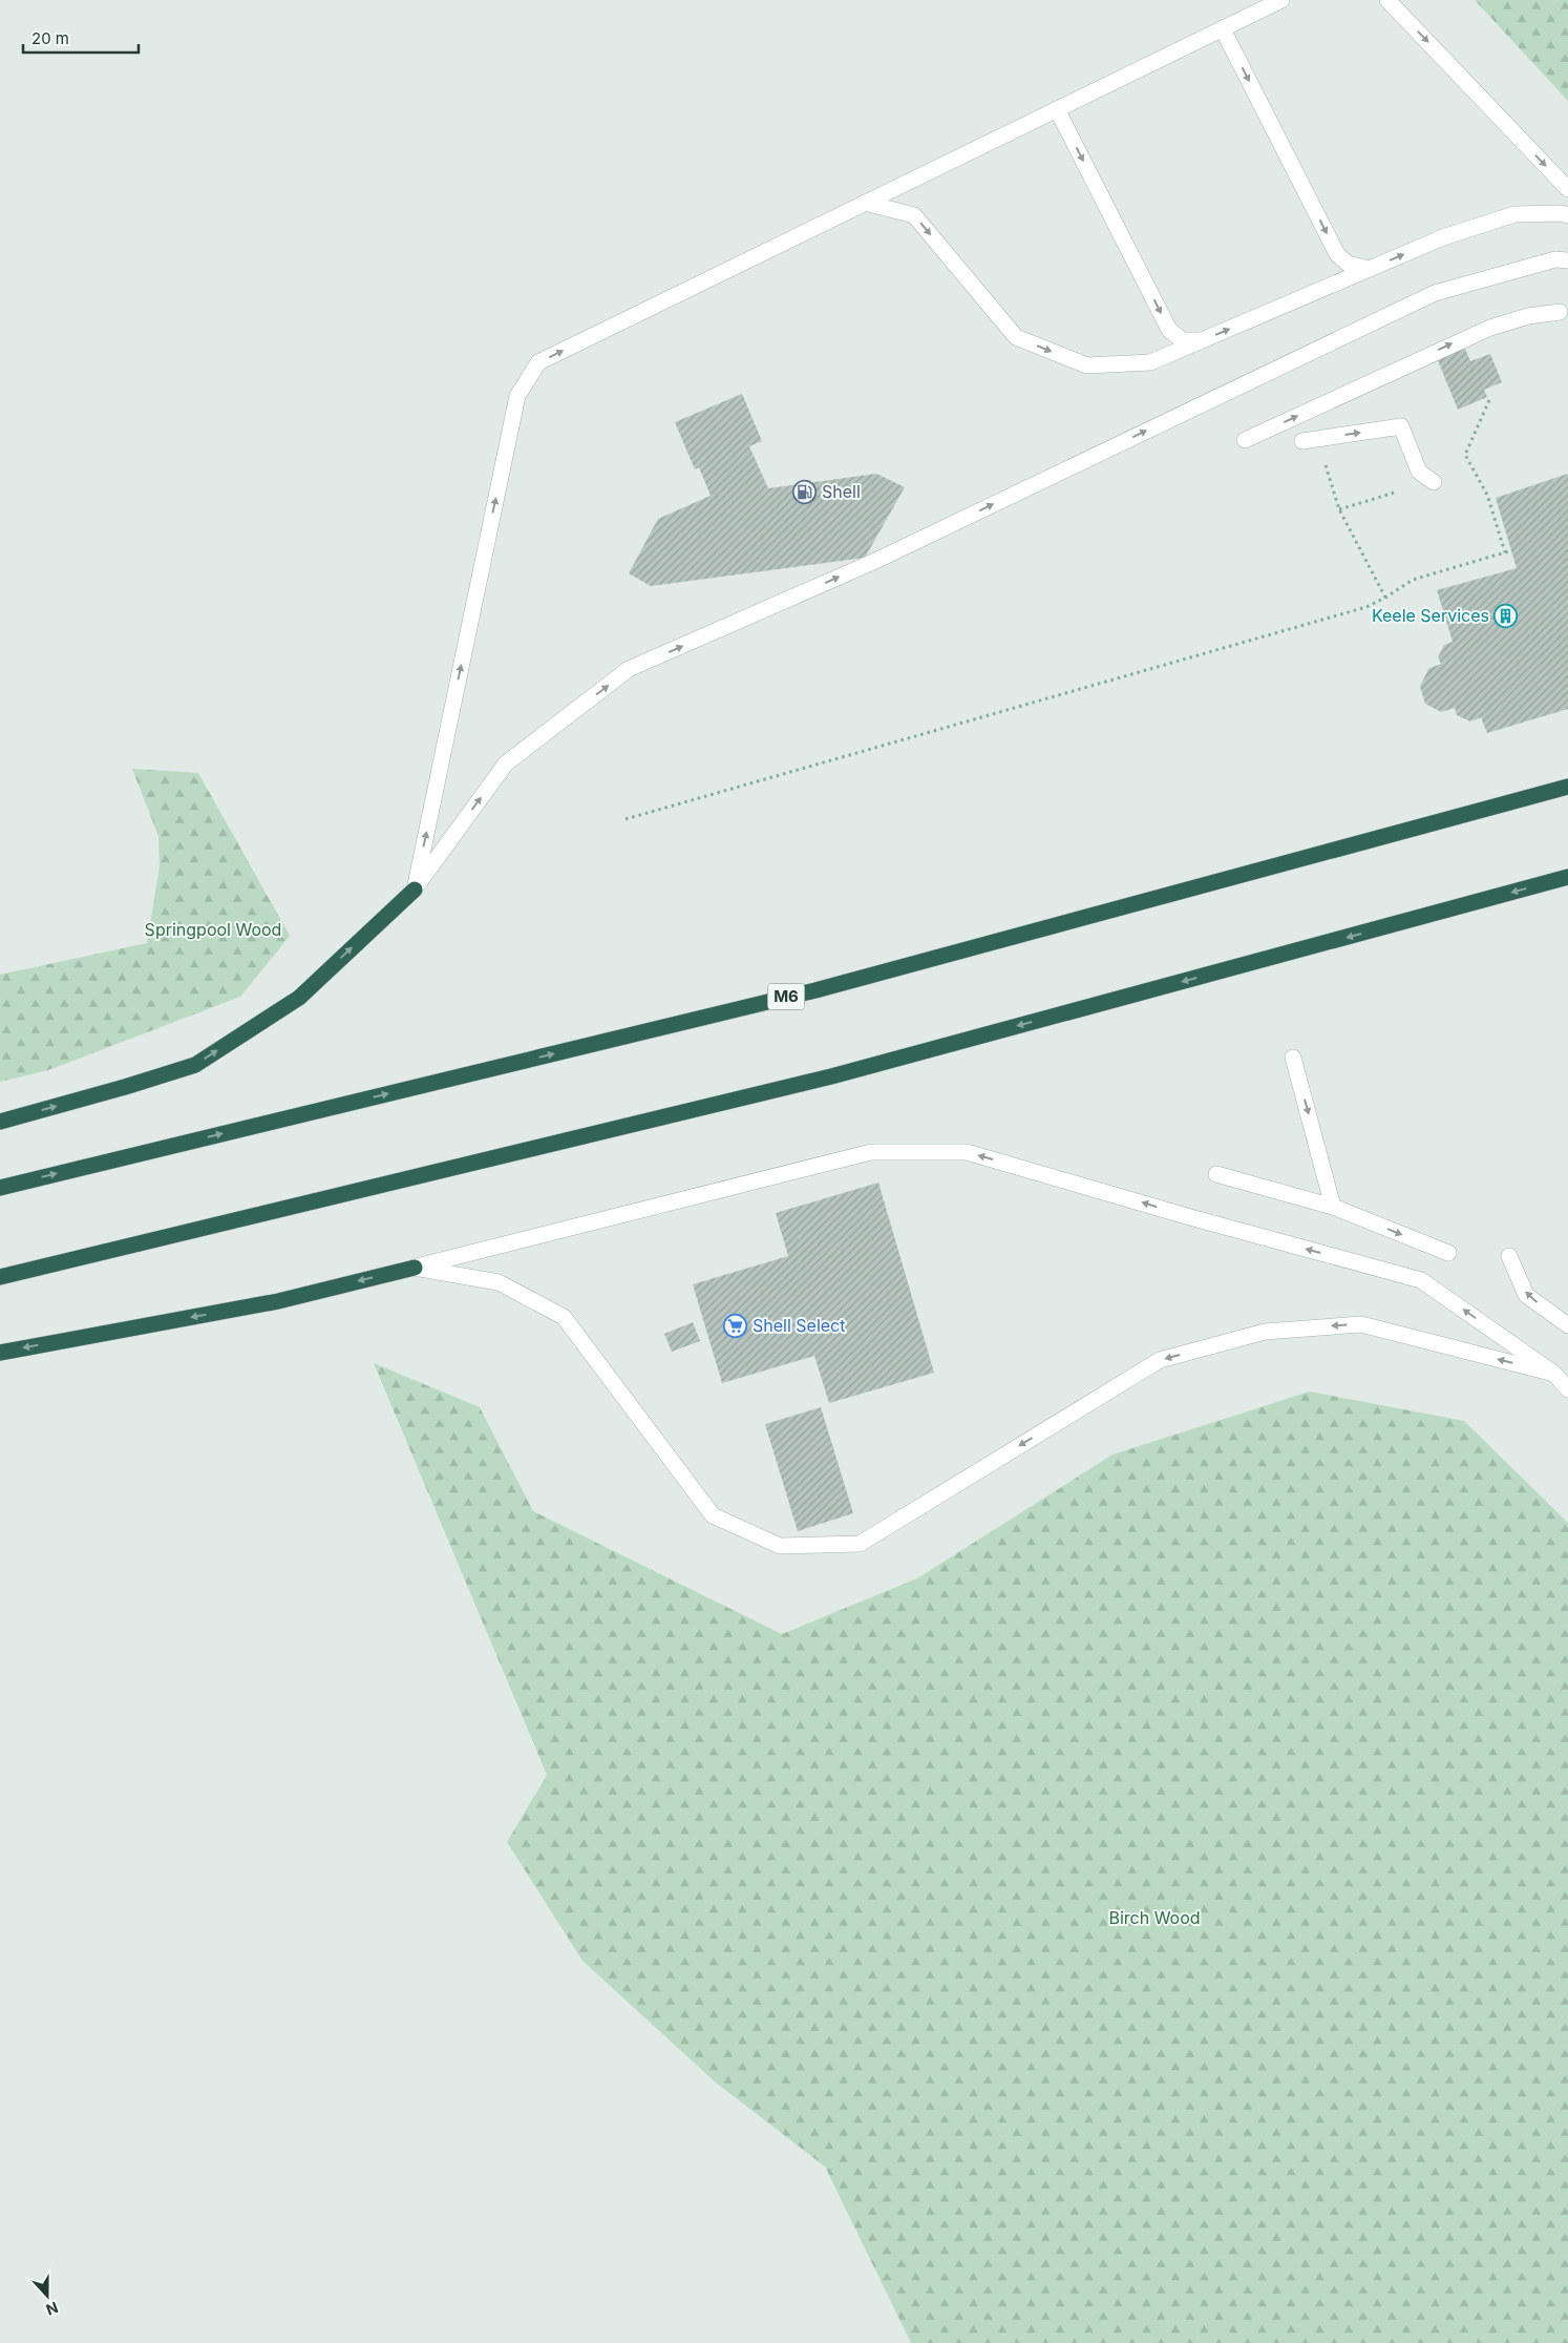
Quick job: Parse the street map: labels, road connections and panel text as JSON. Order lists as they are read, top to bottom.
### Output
{
  "streets": {
    "highway": ["M6"]
  },
  "parks": ["Springpool Wood", "Birch Wood"],
  "places": {
    "fuel station": ["Shell"],
    "building": ["Keele Services"],
    "supermarket": ["Shell Select"]
  },
  "scale_bar": "20 m",
  "north": "bottom"
}
